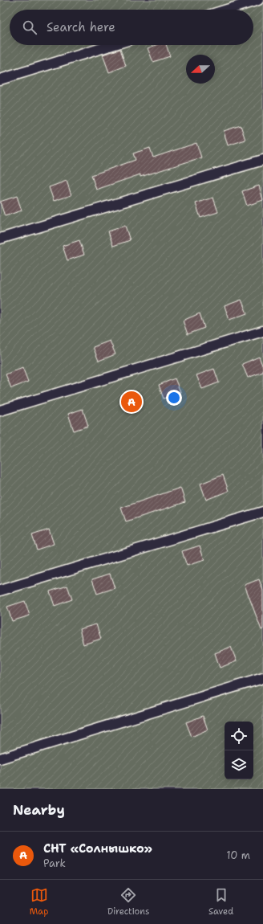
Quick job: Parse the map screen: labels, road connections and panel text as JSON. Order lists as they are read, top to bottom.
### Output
{
  "north": "left",
  "page": {
    "search": "Search here",
    "pins": "A",
    "heading": "Nearby",
    "list": [
      {
        "mark": "A",
        "name": "СНТ «Солнышко»",
        "note": "Park",
        "value": "10 m"
      }
    ],
    "nav": ["Map", "Directions", "Saved"]
  }
}
